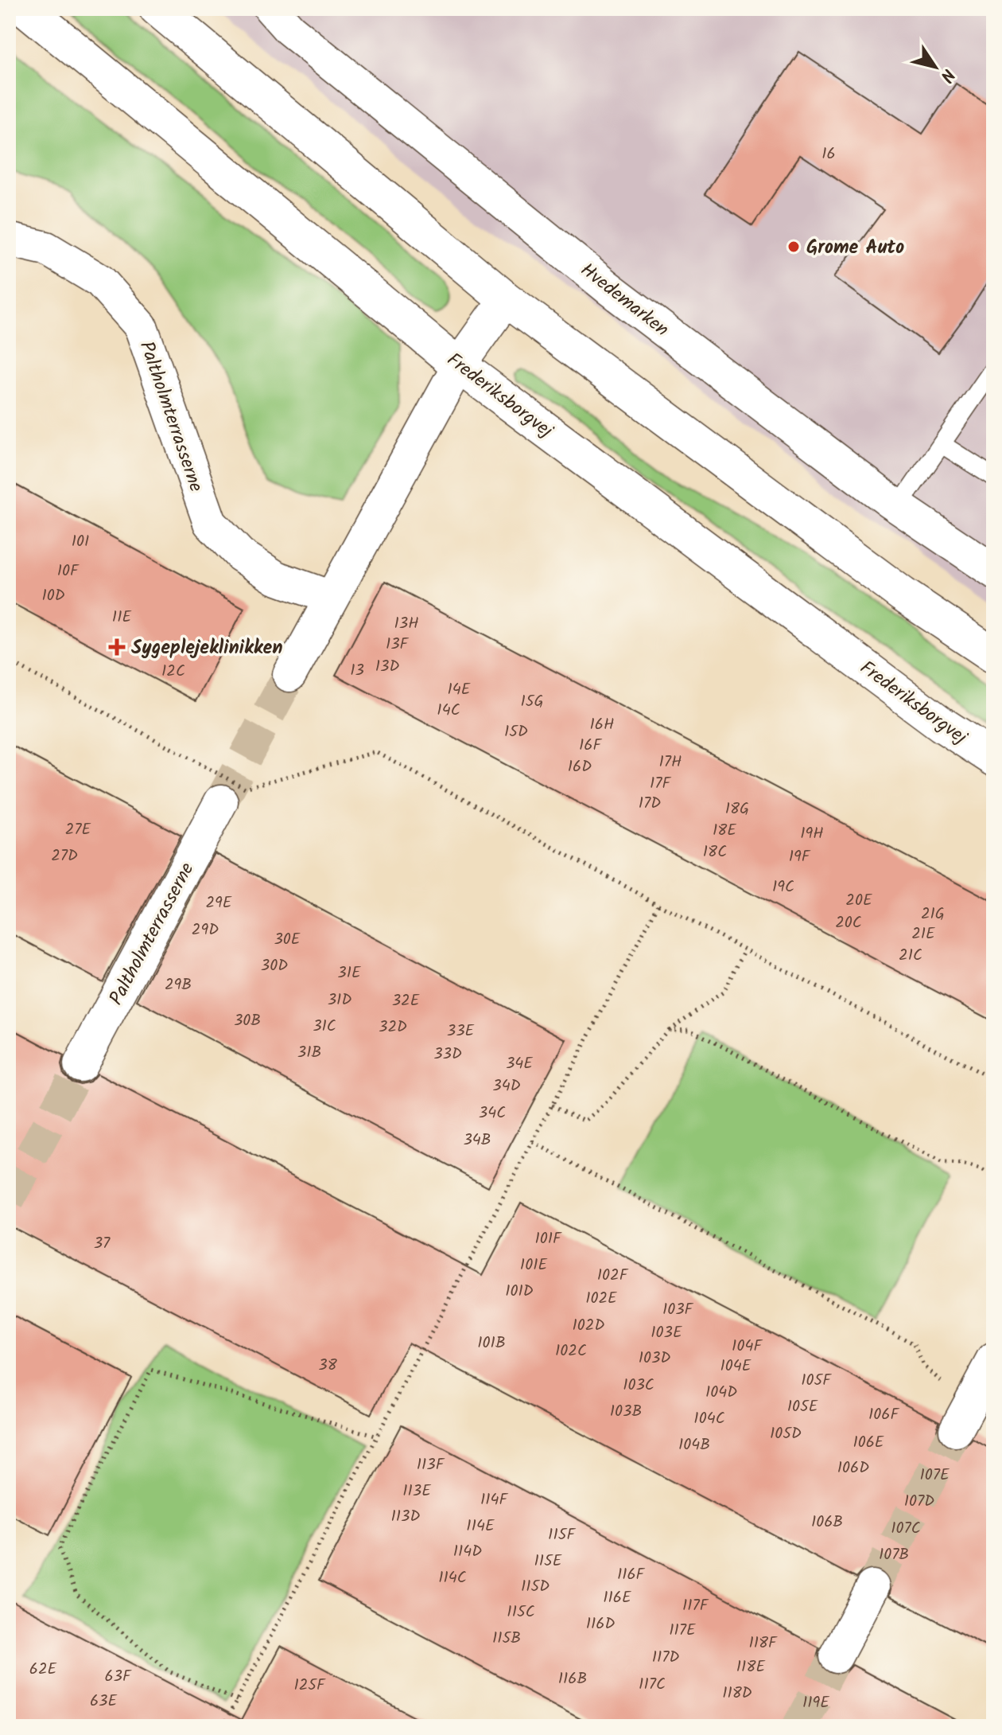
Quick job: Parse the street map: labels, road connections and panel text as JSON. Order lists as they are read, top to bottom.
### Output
{
  "streets": {
    "street": ["Hvedemarken", "Frederiksborgvej", "Paltholmterrasserne"]
  },
  "places": {
    "other": ["Grome Auto"],
    "health": ["Sygeplejeklinikken"]
  },
  "house_numbers": [
    "16",
    "10I",
    "10F",
    "10D",
    "11E",
    "13H",
    "13F",
    "13D",
    "13",
    "12C",
    "14E",
    "15G",
    "14C",
    "16H",
    "15D",
    "16F",
    "17H",
    "16D",
    "17F",
    "17D",
    "18G",
    "27E",
    "18E",
    "19H",
    "18C",
    "27D",
    "19F",
    "19C",
    "20E",
    "29E",
    "21G",
    "20C",
    "29D",
    "21E",
    "30E",
    "21C",
    "30D",
    "31E",
    "29B",
    "31D",
    "32E",
    "30B",
    "31C",
    "32D",
    "33E",
    "31B",
    "33D",
    "34E",
    "34D",
    "34C",
    "34B",
    "101F",
    "37",
    "101E",
    "102F",
    "101D",
    "102E",
    "103F",
    "102D",
    "103E",
    "101B",
    "104F",
    "102C",
    "103D",
    "38",
    "104E",
    "105F",
    "103C",
    "104D",
    "105E",
    "103B",
    "106F",
    "104C",
    "105D",
    "106E",
    "104B",
    "113F",
    "106D",
    "107E",
    "113E",
    "114F",
    "107D",
    "113D",
    "106B",
    "114E",
    "107C",
    "115F",
    "114D",
    "107B",
    "115E",
    "116F",
    "114C",
    "115D",
    "116E",
    "117F",
    "115C",
    "116D",
    "117E",
    "115B",
    "118F",
    "117D",
    "118E",
    "62E",
    "63F",
    "116B",
    "117C",
    "125F",
    "118D",
    "63E",
    "119E"
  ],
  "north": "bottom right"
}
